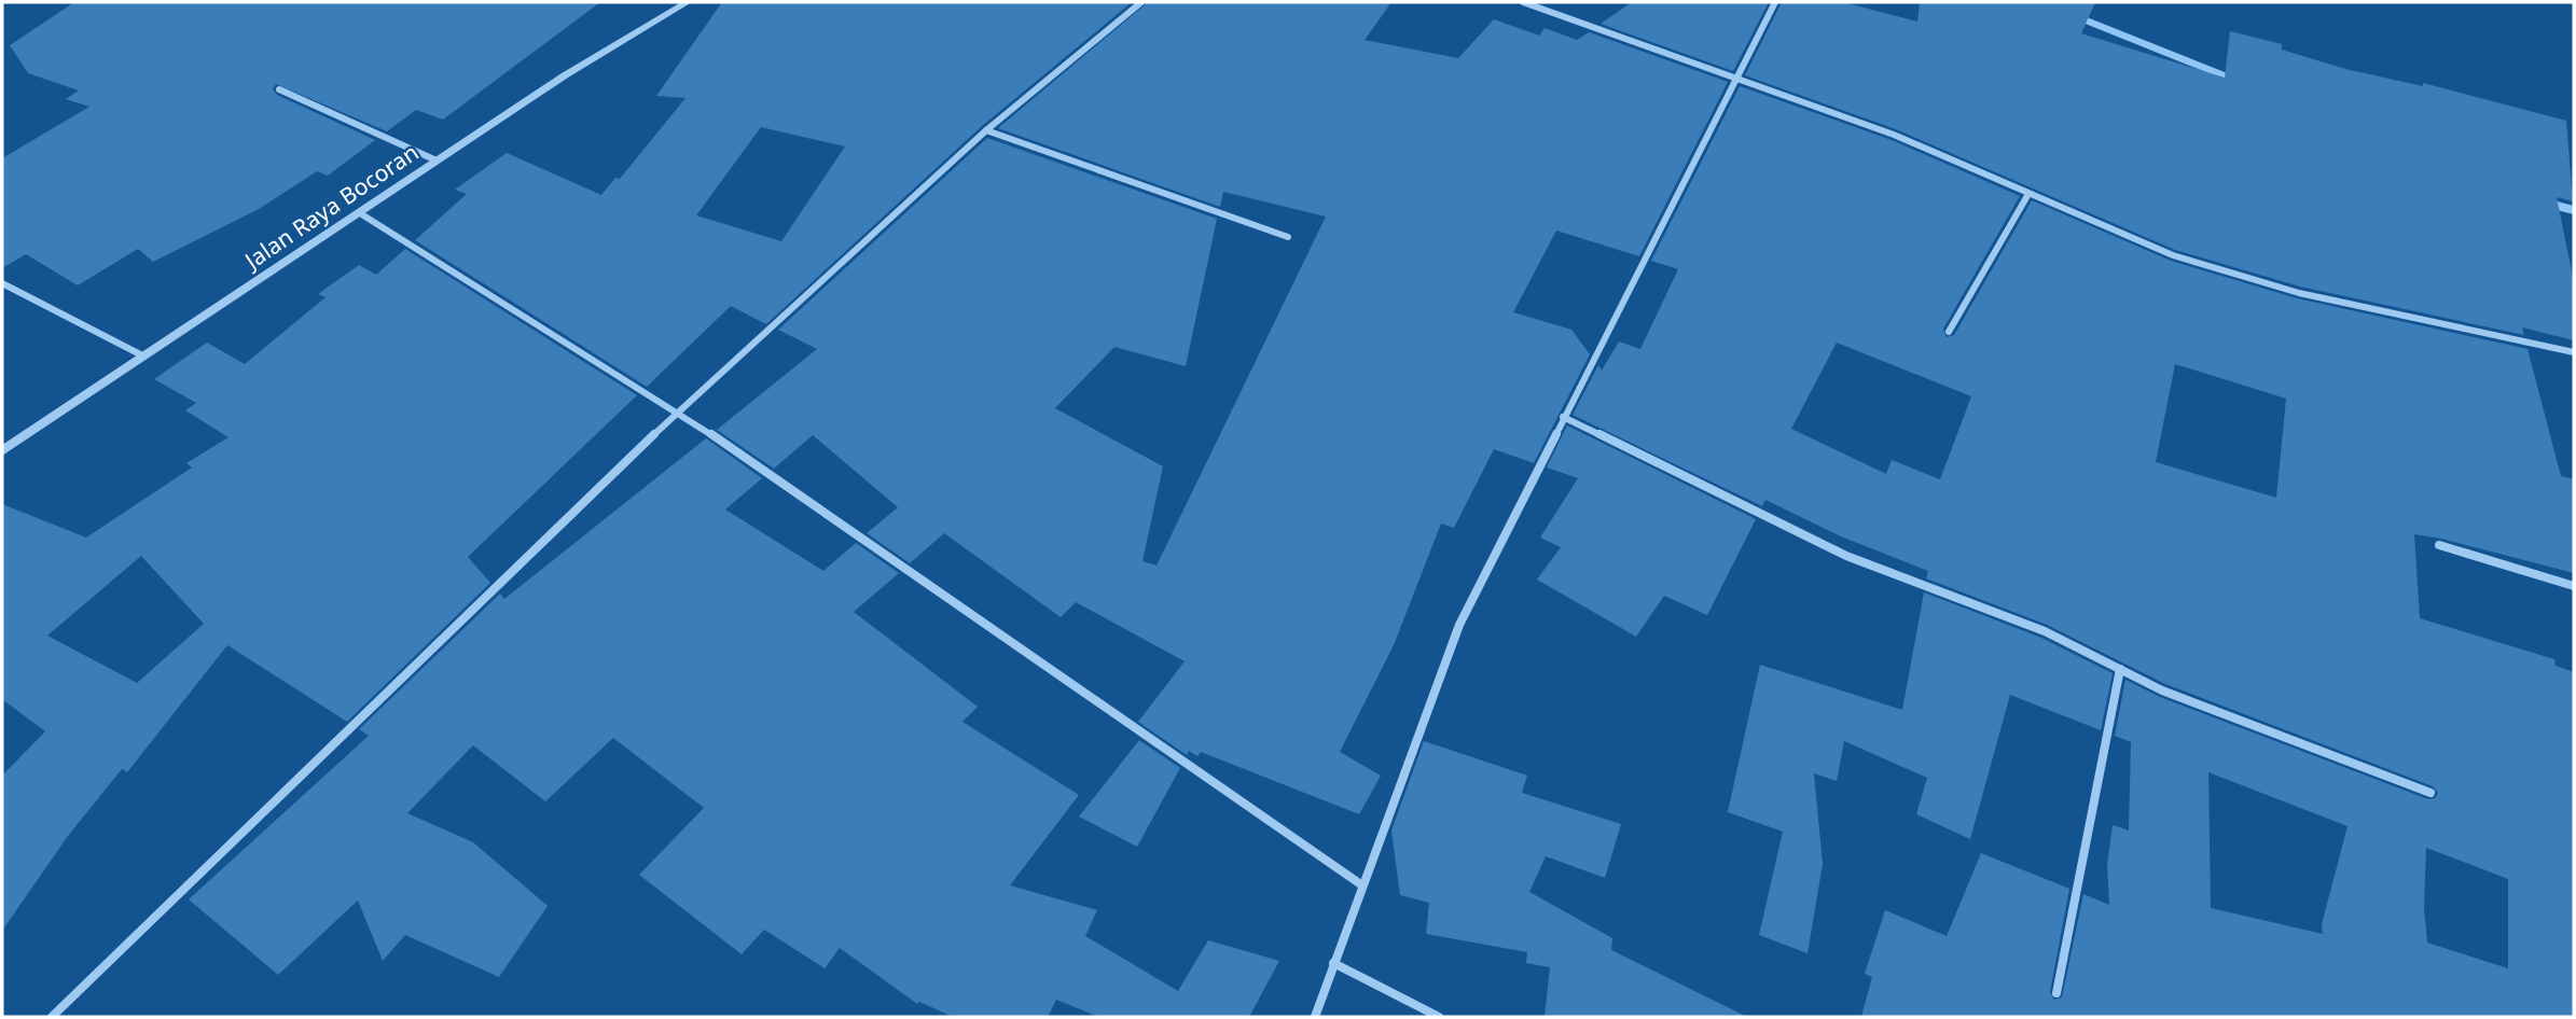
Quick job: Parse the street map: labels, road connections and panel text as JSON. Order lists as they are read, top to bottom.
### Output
{
  "streets": {
    "street": ["Jalan Raya Bocoran"]
  }
}
